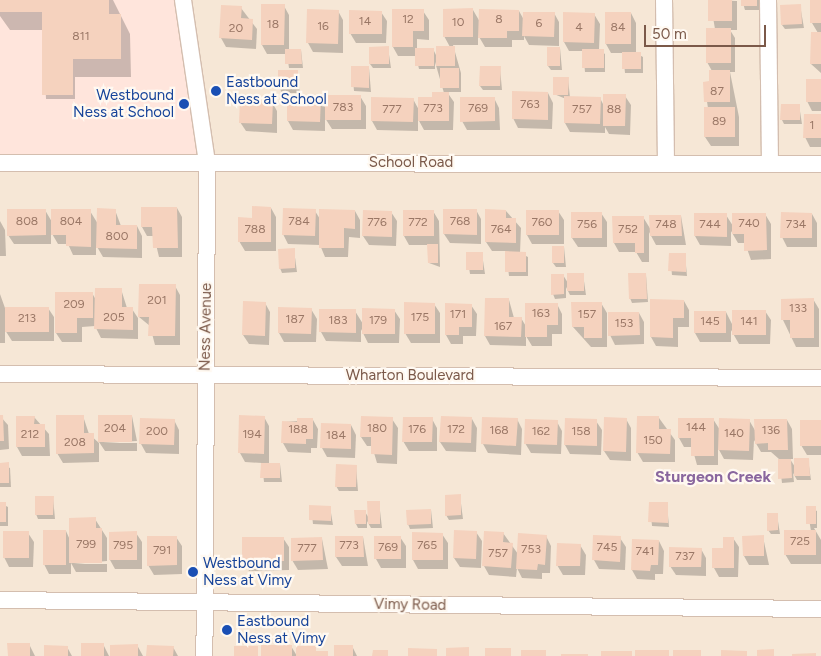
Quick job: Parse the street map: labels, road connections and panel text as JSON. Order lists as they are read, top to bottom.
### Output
{
  "streets": {
    "street": [
      "School Road",
      "Ness Avenue",
      "Wharton Boulevard",
      "Vimy Road"
    ]
  },
  "crossings": [
    ["School Road", "Ness Avenue"],
    ["Ness Avenue", "Wharton Boulevard"],
    ["Ness Avenue", "Vimy Road"]
  ],
  "districts": ["Sturgeon Creek"],
  "places": [
    "Eastbound Ness at School",
    "Westbound Ness at School",
    "Westbound Ness at Vimy",
    "Eastbound Ness at Vimy"
  ],
  "house_numbers": [
    "12",
    "8",
    "14",
    "10",
    "6",
    "18",
    "16",
    "4",
    "84",
    "20",
    "811",
    "87",
    "763",
    "783",
    "773",
    "769",
    "777",
    "757",
    "88",
    "89",
    "1",
    "808",
    "804",
    "784",
    "768",
    "776",
    "772",
    "760",
    "740",
    "756",
    "748",
    "744",
    "734",
    "788",
    "764",
    "752",
    "800",
    "201",
    "209",
    "133",
    "163",
    "171",
    "157",
    "205",
    "175",
    "213",
    "187",
    "183",
    "179",
    "145",
    "141",
    "153",
    "167",
    "144",
    "204",
    "180",
    "188",
    "176",
    "172",
    "168",
    "136",
    "200",
    "162",
    "158",
    "140",
    "212",
    "194",
    "184",
    "150",
    "208",
    "725",
    "799",
    "795",
    "773",
    "765",
    "769",
    "745",
    "777",
    "753",
    "791",
    "741",
    "757",
    "737"
  ],
  "scale_bar": "50 m"
}
